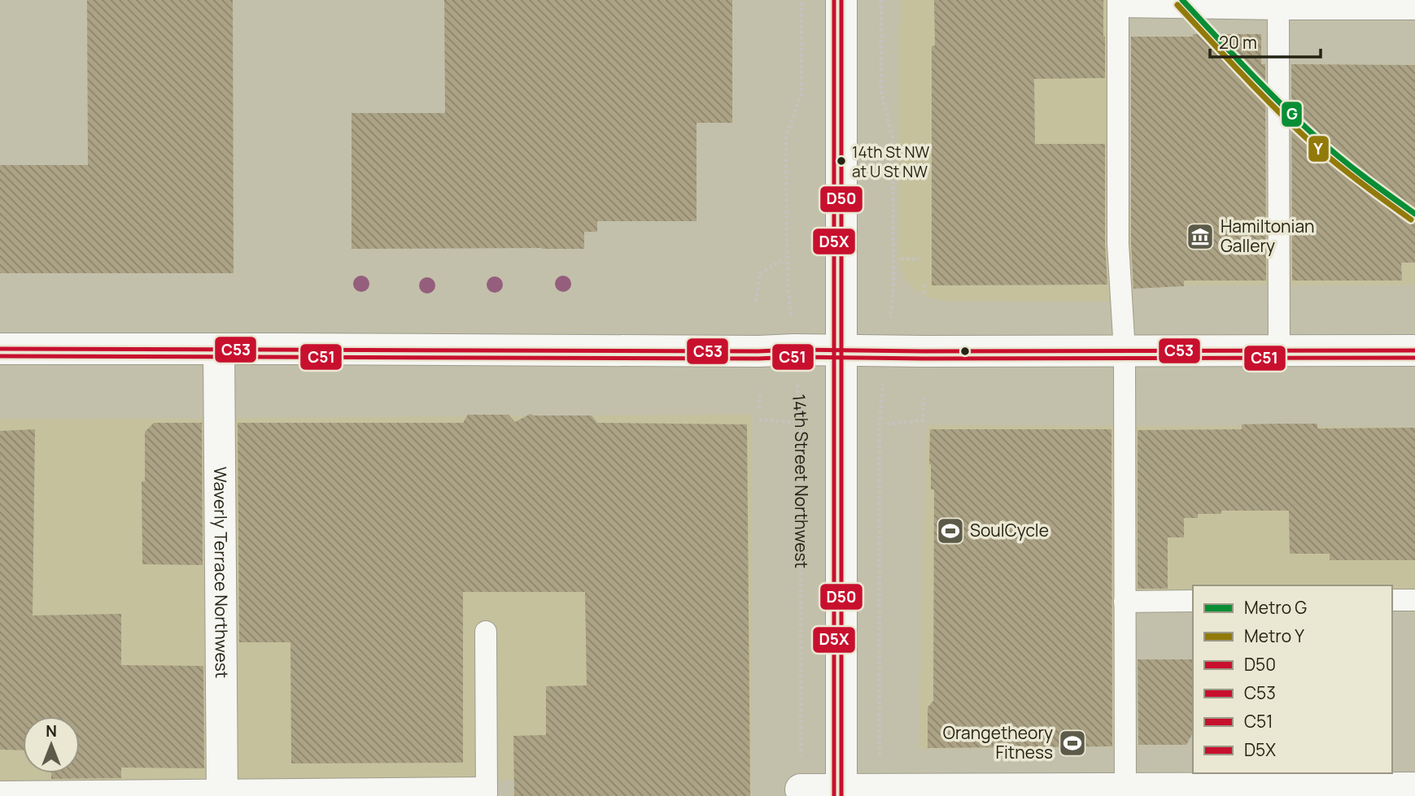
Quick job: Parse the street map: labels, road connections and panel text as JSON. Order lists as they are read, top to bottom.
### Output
{
  "streets": {
    "main road": ["Waverly Terrace Northwest"],
    "path": ["14th Street Northwest"]
  },
  "places": {
    "other": ["14th St NW at U St NW"],
    "museum": ["Hamiltonian Gallery"],
    "sports": ["SoulCycle", "Orangetheory Fitness"]
  },
  "lines": [
    "metro line G",
    "transit line D50",
    "transit line D5X",
    "metro line Y",
    "transit line C53",
    "transit line C51"
  ],
  "legend": [
    "Metro G",
    "Metro Y",
    "D50",
    "C53",
    "C51",
    "D5X"
  ],
  "scale_bar": "20 m",
  "north": "top"
}
